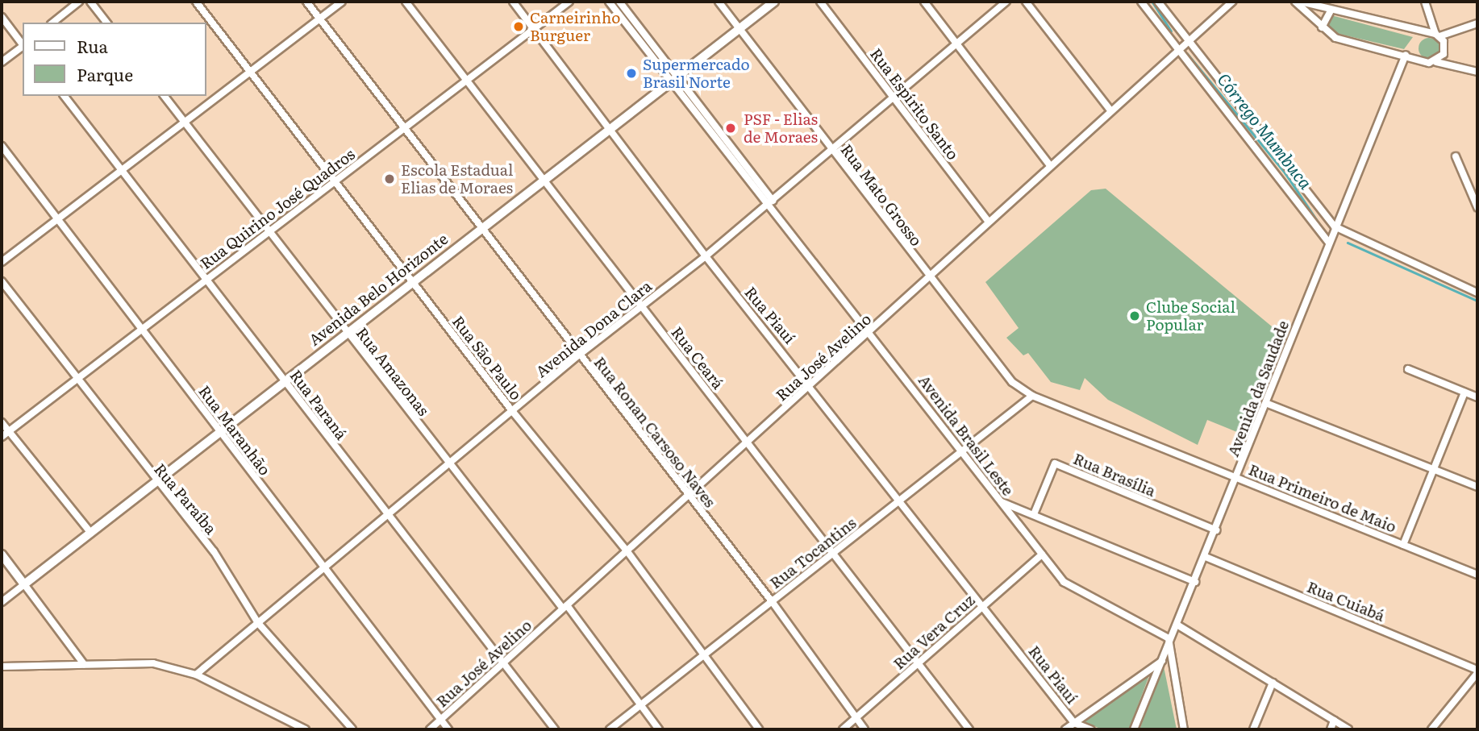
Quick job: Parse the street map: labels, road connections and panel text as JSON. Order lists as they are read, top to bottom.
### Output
{
  "streets": {
    "street": [
      "Rua Espírito Santo",
      "Rua Mato Grosso",
      "Rua Quirino José Quadros",
      "Avenida Belo Horizonte",
      "Rua Piauí",
      "Avenida Dona Clara",
      "Rua José Avelino",
      "Rua São Paulo",
      "Rua Ceará",
      "Rua Amazonas",
      "Avenida da Saudade",
      "Rua Paraná",
      "Rua Maranhão",
      "Rua Ronan Carsoso Naves",
      "Avenida Brasil Leste",
      "Rua Brasília",
      "Rua Primeiro de Maio",
      "Rua Paraíba",
      "Rua Tocantins",
      "Rua Cuiabá",
      "Rua Vera Cruz"
    ]
  },
  "crossings": [
    ["Rua Espírito Santo", "Avenida Dona Clara"],
    ["Rua Espírito Santo", "Rua José Avelino"],
    ["Rua Mato Grosso", "Avenida Belo Horizonte"],
    ["Rua Mato Grosso", "Avenida Dona Clara"],
    ["Rua Mato Grosso", "Rua José Avelino"],
    ["Rua Mato Grosso", "Rua Primeiro de Maio"],
    ["Rua Mato Grosso", "Rua Tocantins"],
    ["Rua Quirino José Quadros", "Rua Piauí"],
    ["Rua Quirino José Quadros", "Rua São Paulo"],
    ["Rua Quirino José Quadros", "Rua Ceará"],
    ["Rua Quirino José Quadros", "Rua Amazonas"],
    ["Rua Quirino José Quadros", "Rua Paraná"],
    ["Rua Quirino José Quadros", "Rua Maranhão"],
    ["Rua Quirino José Quadros", "Rua Ronan Carsoso Naves"],
    ["Rua Quirino José Quadros", "Rua Paraíba"],
    ["Avenida Belo Horizonte", "Rua Piauí"],
    ["Avenida Belo Horizonte", "Rua São Paulo"],
    ["Avenida Belo Horizonte", "Rua Ceará"],
    ["Avenida Belo Horizonte", "Rua Amazonas"],
    ["Avenida Belo Horizonte", "Rua Paraná"],
    ["Avenida Belo Horizonte", "Rua Maranhão"],
    ["Avenida Belo Horizonte", "Rua Ronan Carsoso Naves"],
    ["Avenida Belo Horizonte", "Avenida Brasil Leste"],
    ["Avenida Belo Horizonte", "Rua Paraíba"],
    ["Rua Piauí", "Avenida Dona Clara"],
    ["Rua Piauí", "Rua José Avelino"],
    ["Rua Piauí", "Rua Tocantins"],
    ["Rua Piauí", "Rua Vera Cruz"],
    ["Avenida Dona Clara", "Rua São Paulo"],
    ["Avenida Dona Clara", "Rua Ceará"],
    ["Avenida Dona Clara", "Rua Amazonas"],
    ["Avenida Dona Clara", "Rua Paraná"],
    ["Avenida Dona Clara", "Rua Maranhão"],
    ["Avenida Dona Clara", "Rua Ronan Carsoso Naves"],
    ["Avenida Dona Clara", "Avenida Brasil Leste"],
    ["Avenida Dona Clara", "Rua Paraíba"],
    ["Rua José Avelino", "Rua São Paulo"],
    ["Rua José Avelino", "Rua Ceará"],
    ["Rua José Avelino", "Rua Amazonas"],
    ["Rua José Avelino", "Rua Paraná"],
    ["Rua José Avelino", "Rua Maranhão"],
    ["Rua José Avelino", "Rua Ronan Carsoso Naves"],
    ["Rua José Avelino", "Avenida Brasil Leste"],
    ["Rua São Paulo", "Rua Tocantins"],
    ["Rua Ceará", "Rua Tocantins"],
    ["Rua Ceará", "Rua Vera Cruz"],
    ["Rua Amazonas", "Rua Tocantins"],
    ["Avenida da Saudade", "Avenida Brasil Leste"],
    ["Avenida da Saudade", "Rua Brasília"],
    ["Avenida da Saudade", "Rua Primeiro de Maio"],
    ["Avenida da Saudade", "Rua Cuiabá"],
    ["Rua Ronan Carsoso Naves", "Rua Tocantins"],
    ["Rua Ronan Carsoso Naves", "Rua Vera Cruz"],
    ["Avenida Brasil Leste", "Rua Tocantins"],
    ["Avenida Brasil Leste", "Rua Vera Cruz"],
    ["Rua Primeiro de Maio", "Rua Tocantins"]
  ],
  "water": ["Córrego Mumbuca"],
  "places": [
    "Carneirinho Burguer",
    "Supermercado Brasil Norte",
    "PSF - Elias de Moraes",
    "Escola Estadual Elias de Moraes",
    "Clube Social Popular"
  ],
  "legend": ["Rua", "Parque"]
}
